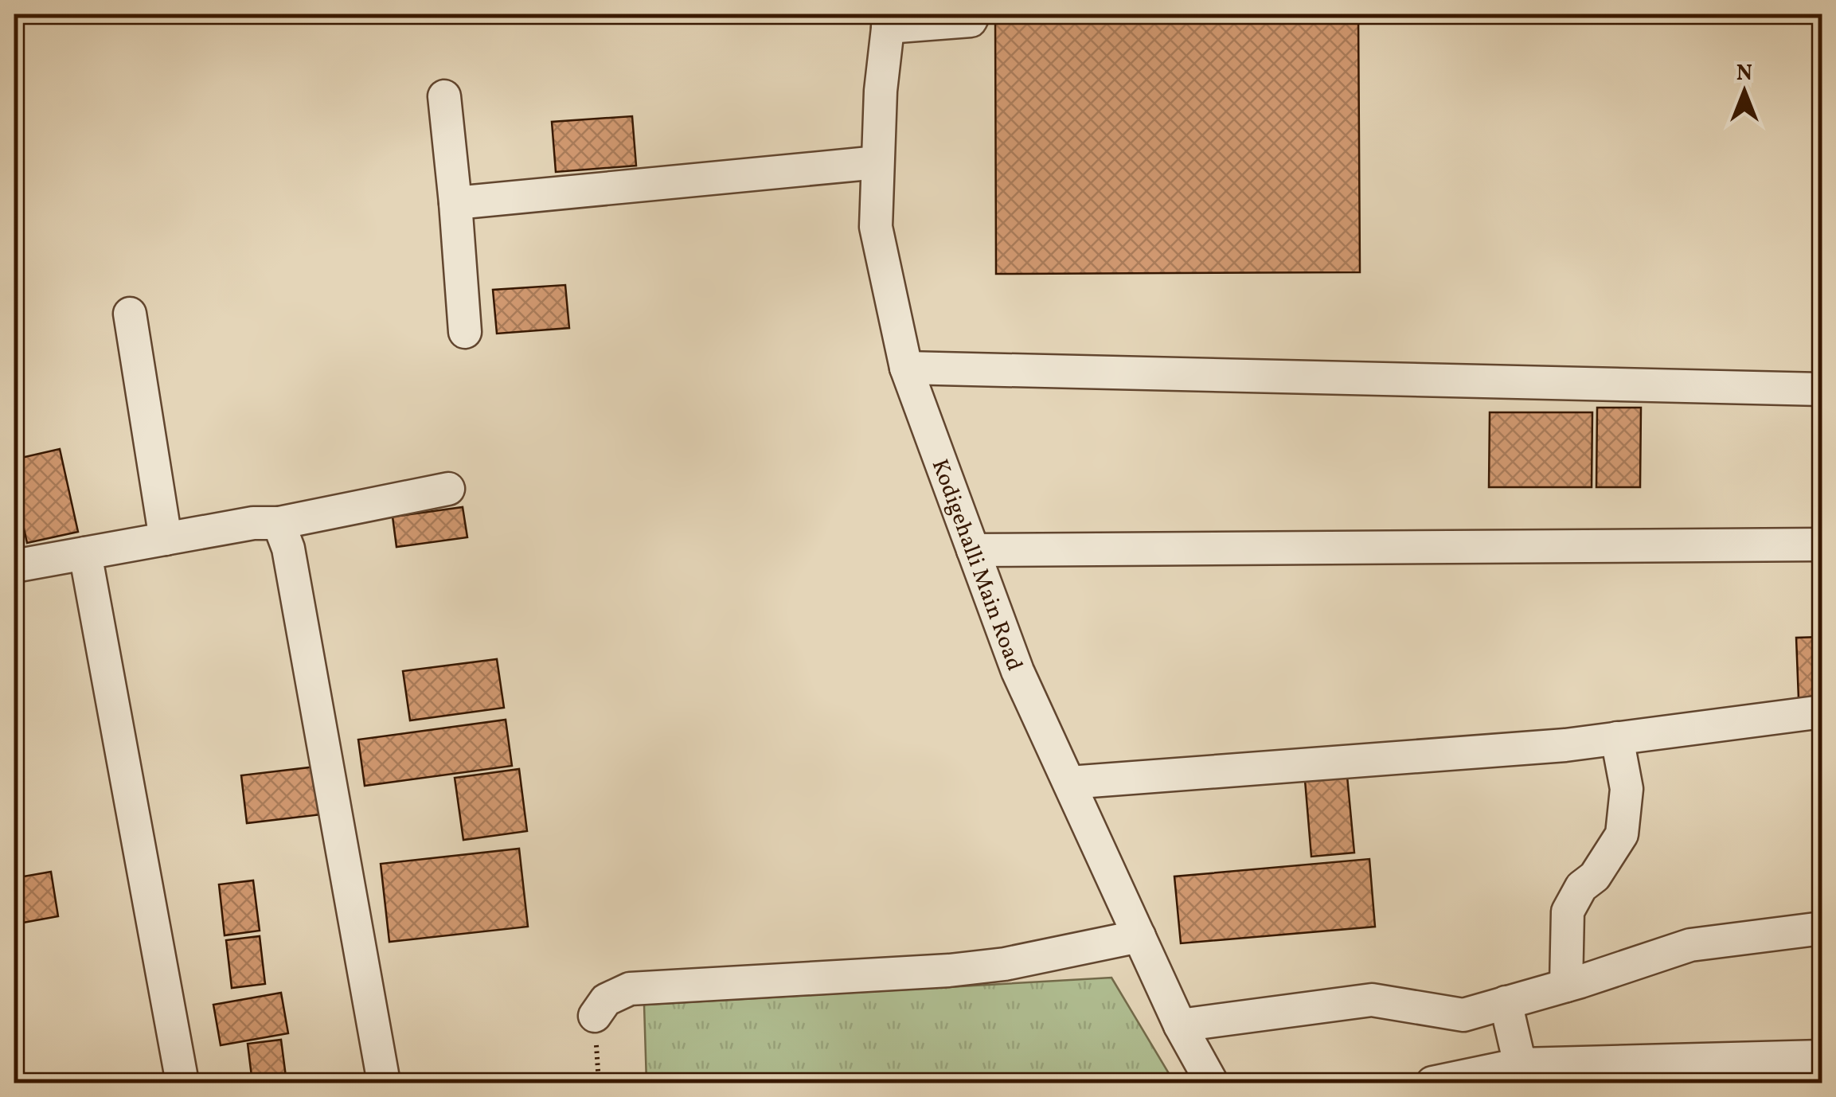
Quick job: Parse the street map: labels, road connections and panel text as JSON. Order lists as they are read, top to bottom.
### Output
{
  "streets": {
    "street": ["Kodigehalli Main Road"]
  },
  "north": "top"
}
